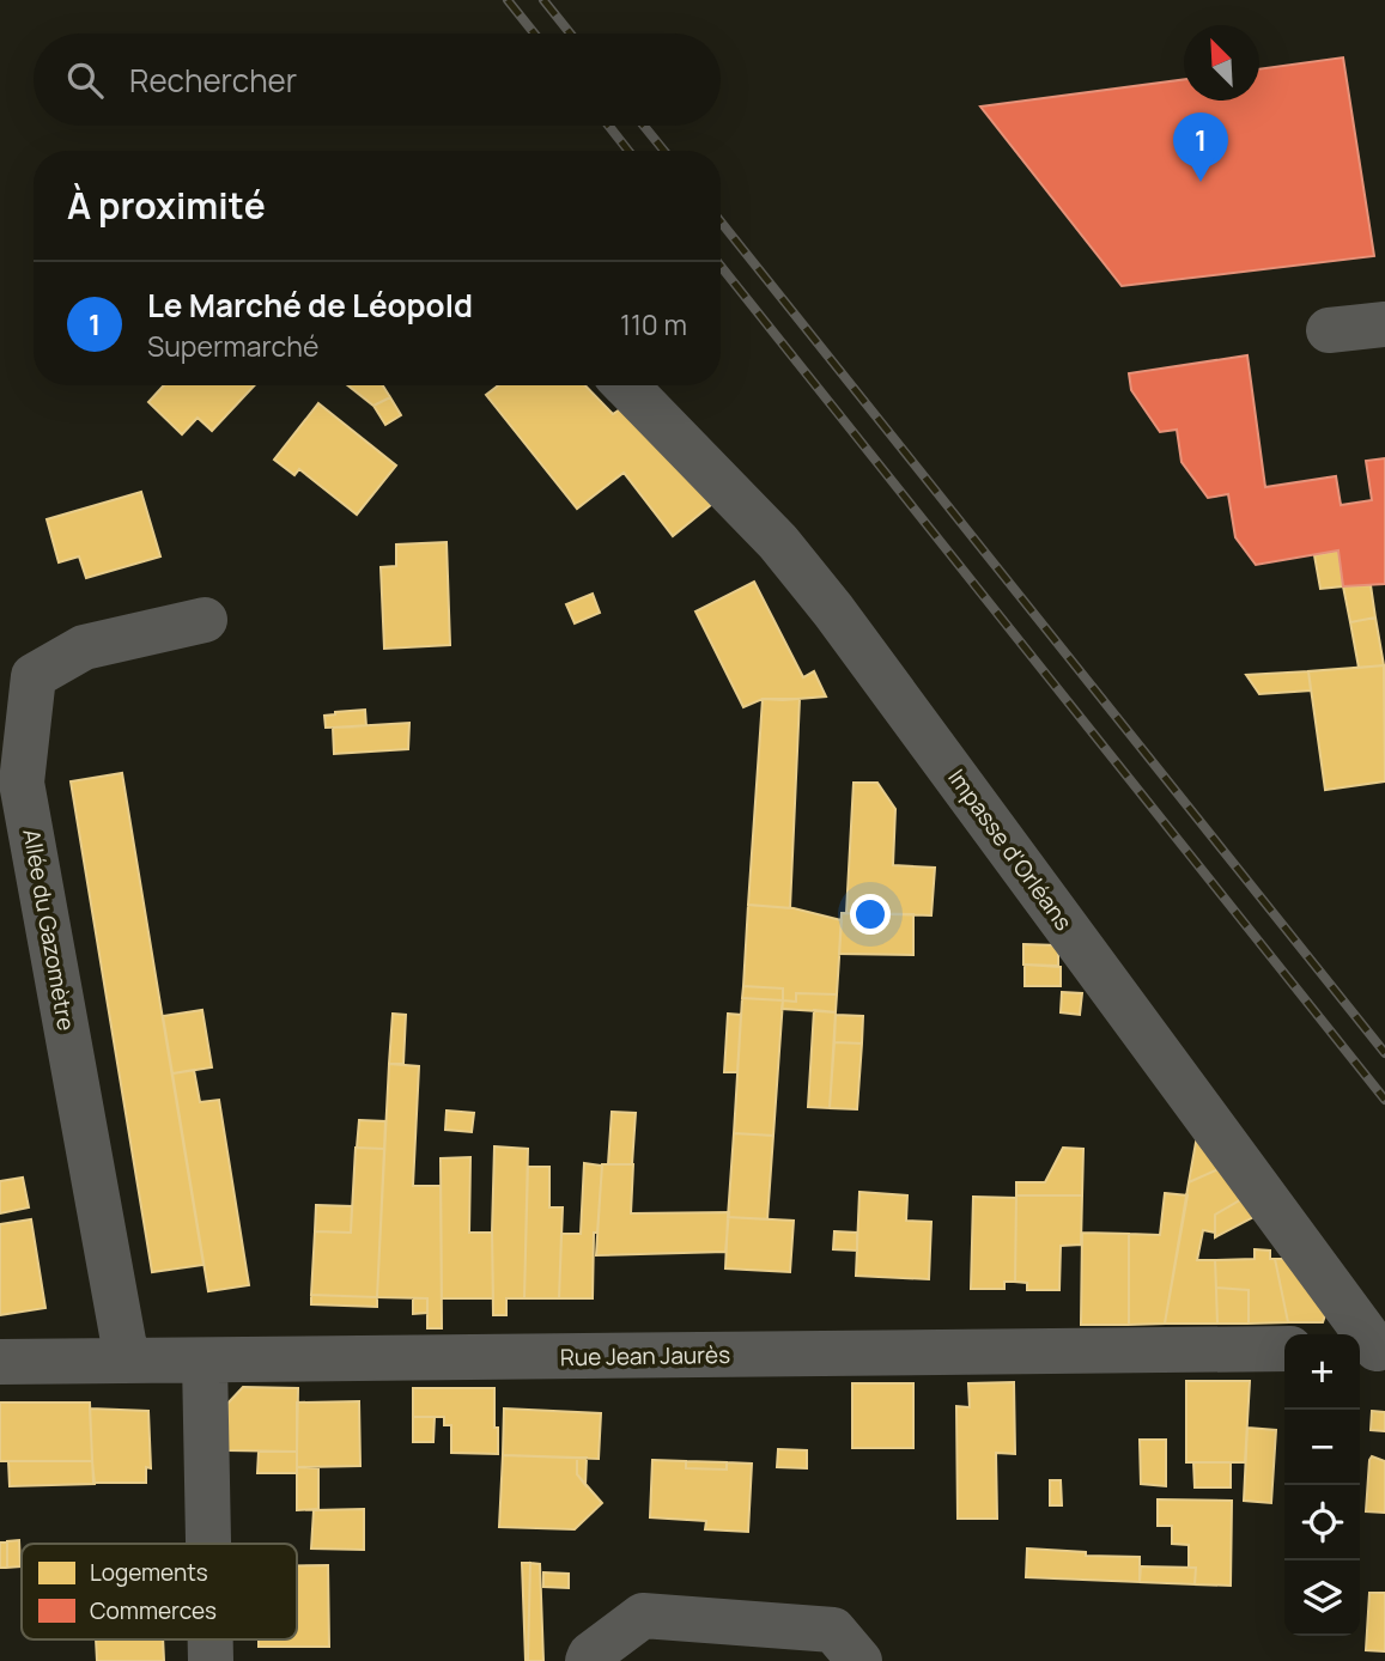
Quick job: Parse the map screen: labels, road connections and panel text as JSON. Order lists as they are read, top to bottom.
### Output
{
  "streets": {
    "street": ["Impasse d'Orléans", "Allée du Gazomètre", "Rue Jean Jaurès"]
  },
  "crossings": [
    ["Allée du Gazomètre", "Rue Jean Jaurès"]
  ],
  "legend": ["Logements", "Commerces"],
  "north": "top left",
  "page": {
    "search": "Rechercher",
    "pins": "1",
    "heading": "À proximité",
    "list": [
      {
        "mark": "1",
        "name": "Le Marché de Léopold",
        "note": "Supermarché",
        "value": "110 m"
      }
    ],
    "map_buttons": ["+", "−"]
  }
}
